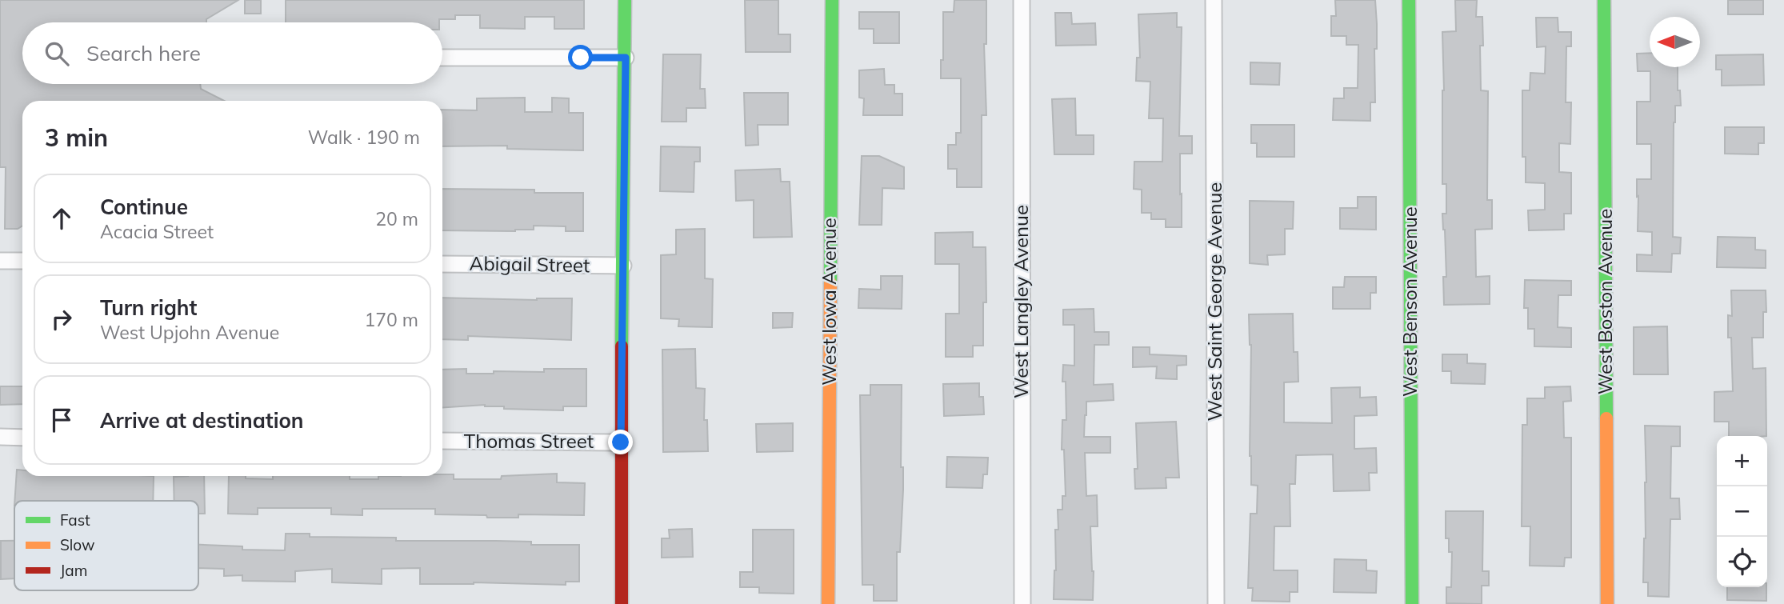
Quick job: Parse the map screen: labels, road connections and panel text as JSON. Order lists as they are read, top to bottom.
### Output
{
  "streets": {
    "street": [
      "Abigail Street",
      "West Iowa Avenue",
      "West Langley Avenue",
      "West Saint George Avenue",
      "West Benson Avenue",
      "West Boston Avenue",
      "Thomas Street"
    ]
  },
  "legend": ["Fast", "Slow", "Jam"],
  "north": "left",
  "page": {
    "search": "Search here",
    "heading": ["3 min", "Walk · 190 m"],
    "list": [
      ["Continue", "Acacia Street", "20 m"],
      ["Turn right", "West Upjohn Avenue", "170 m"],
      "Arrive at destination"
    ],
    "map_buttons": ["+", "−"]
  }
}
